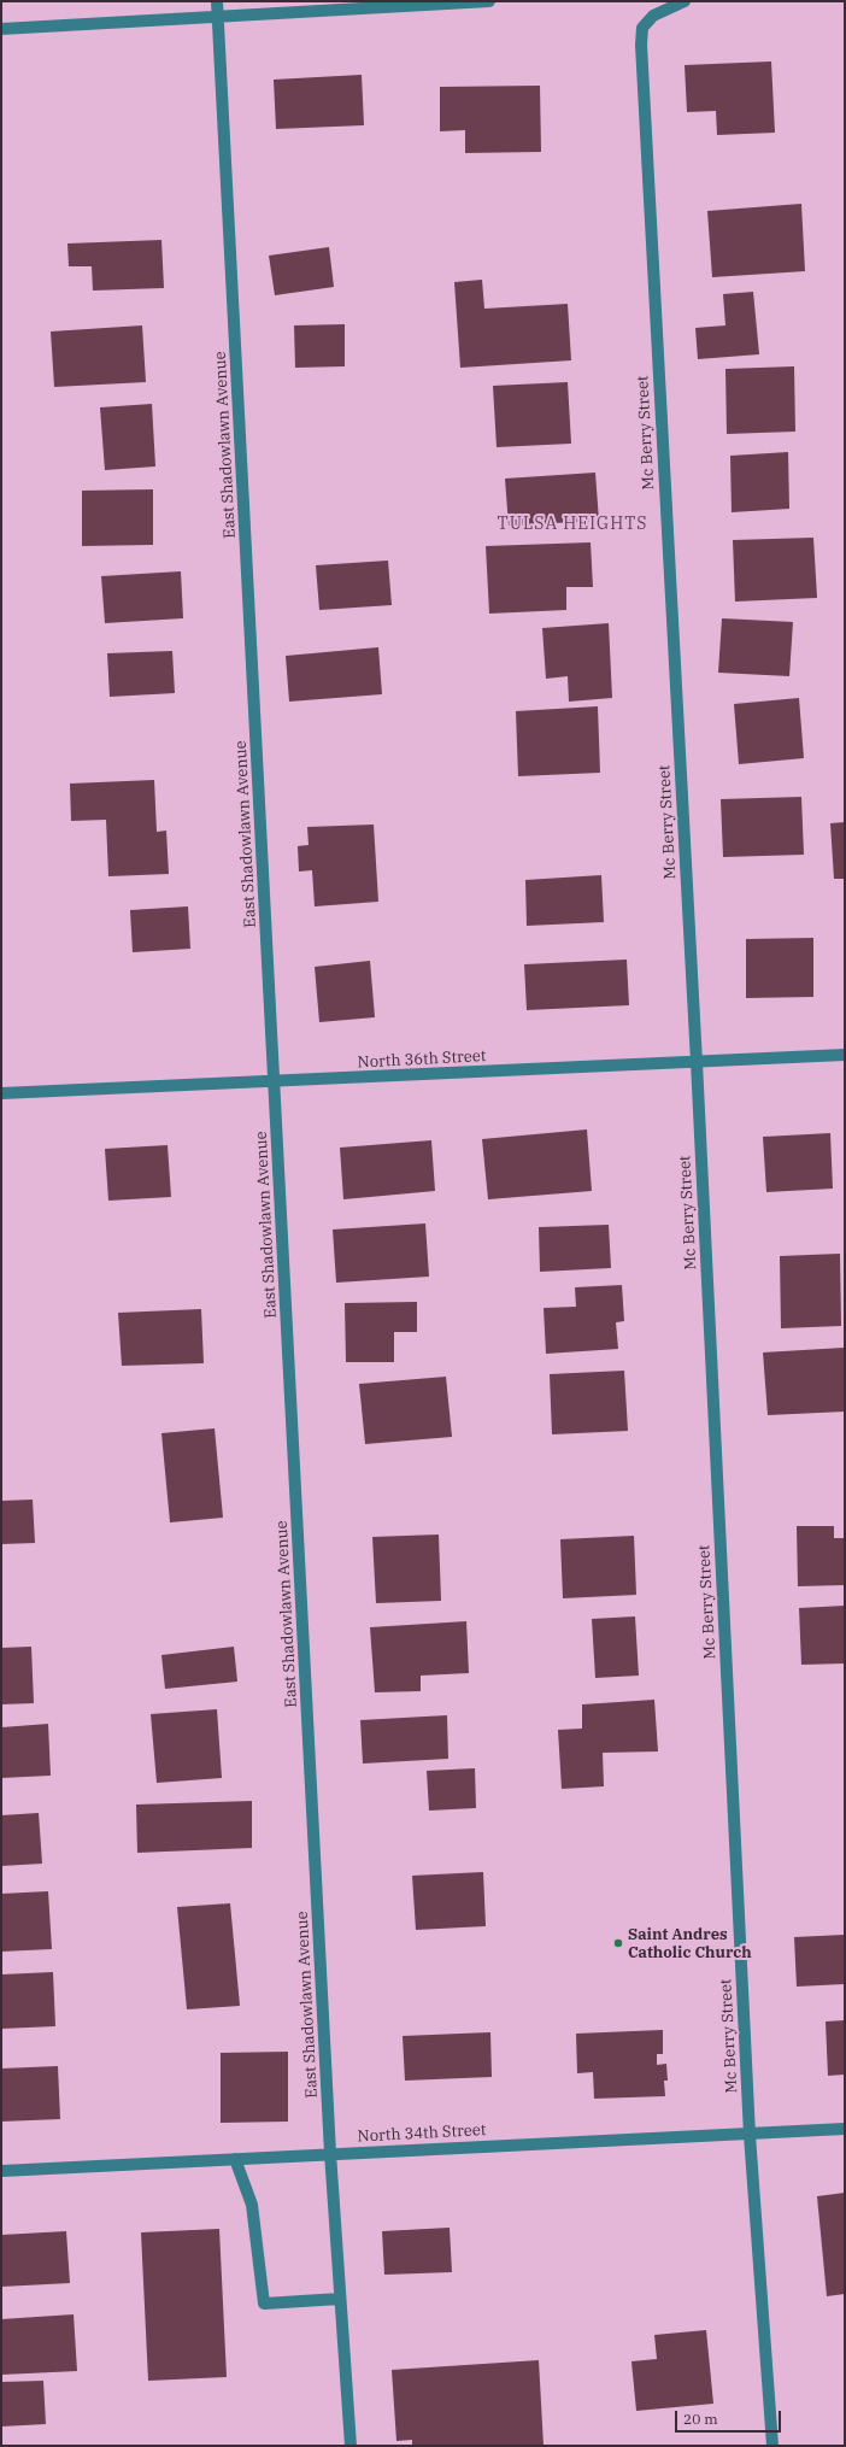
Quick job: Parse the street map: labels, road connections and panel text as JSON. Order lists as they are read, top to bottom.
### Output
{
  "streets": {
    "street": [
      "Mc Berry Street",
      "East Shadowlawn Avenue",
      "North 36th Street",
      "North 34th Street"
    ]
  },
  "crossings": [
    ["Mc Berry Street", "North 36th Street"],
    ["Mc Berry Street", "North 34th Street"],
    ["East Shadowlawn Avenue", "North 36th Street"],
    ["East Shadowlawn Avenue", "North 34th Street"]
  ],
  "districts": ["TULSA HEIGHTS"],
  "places": ["Saint Andres Catholic Church"],
  "scale_bar": "20 m"
}
